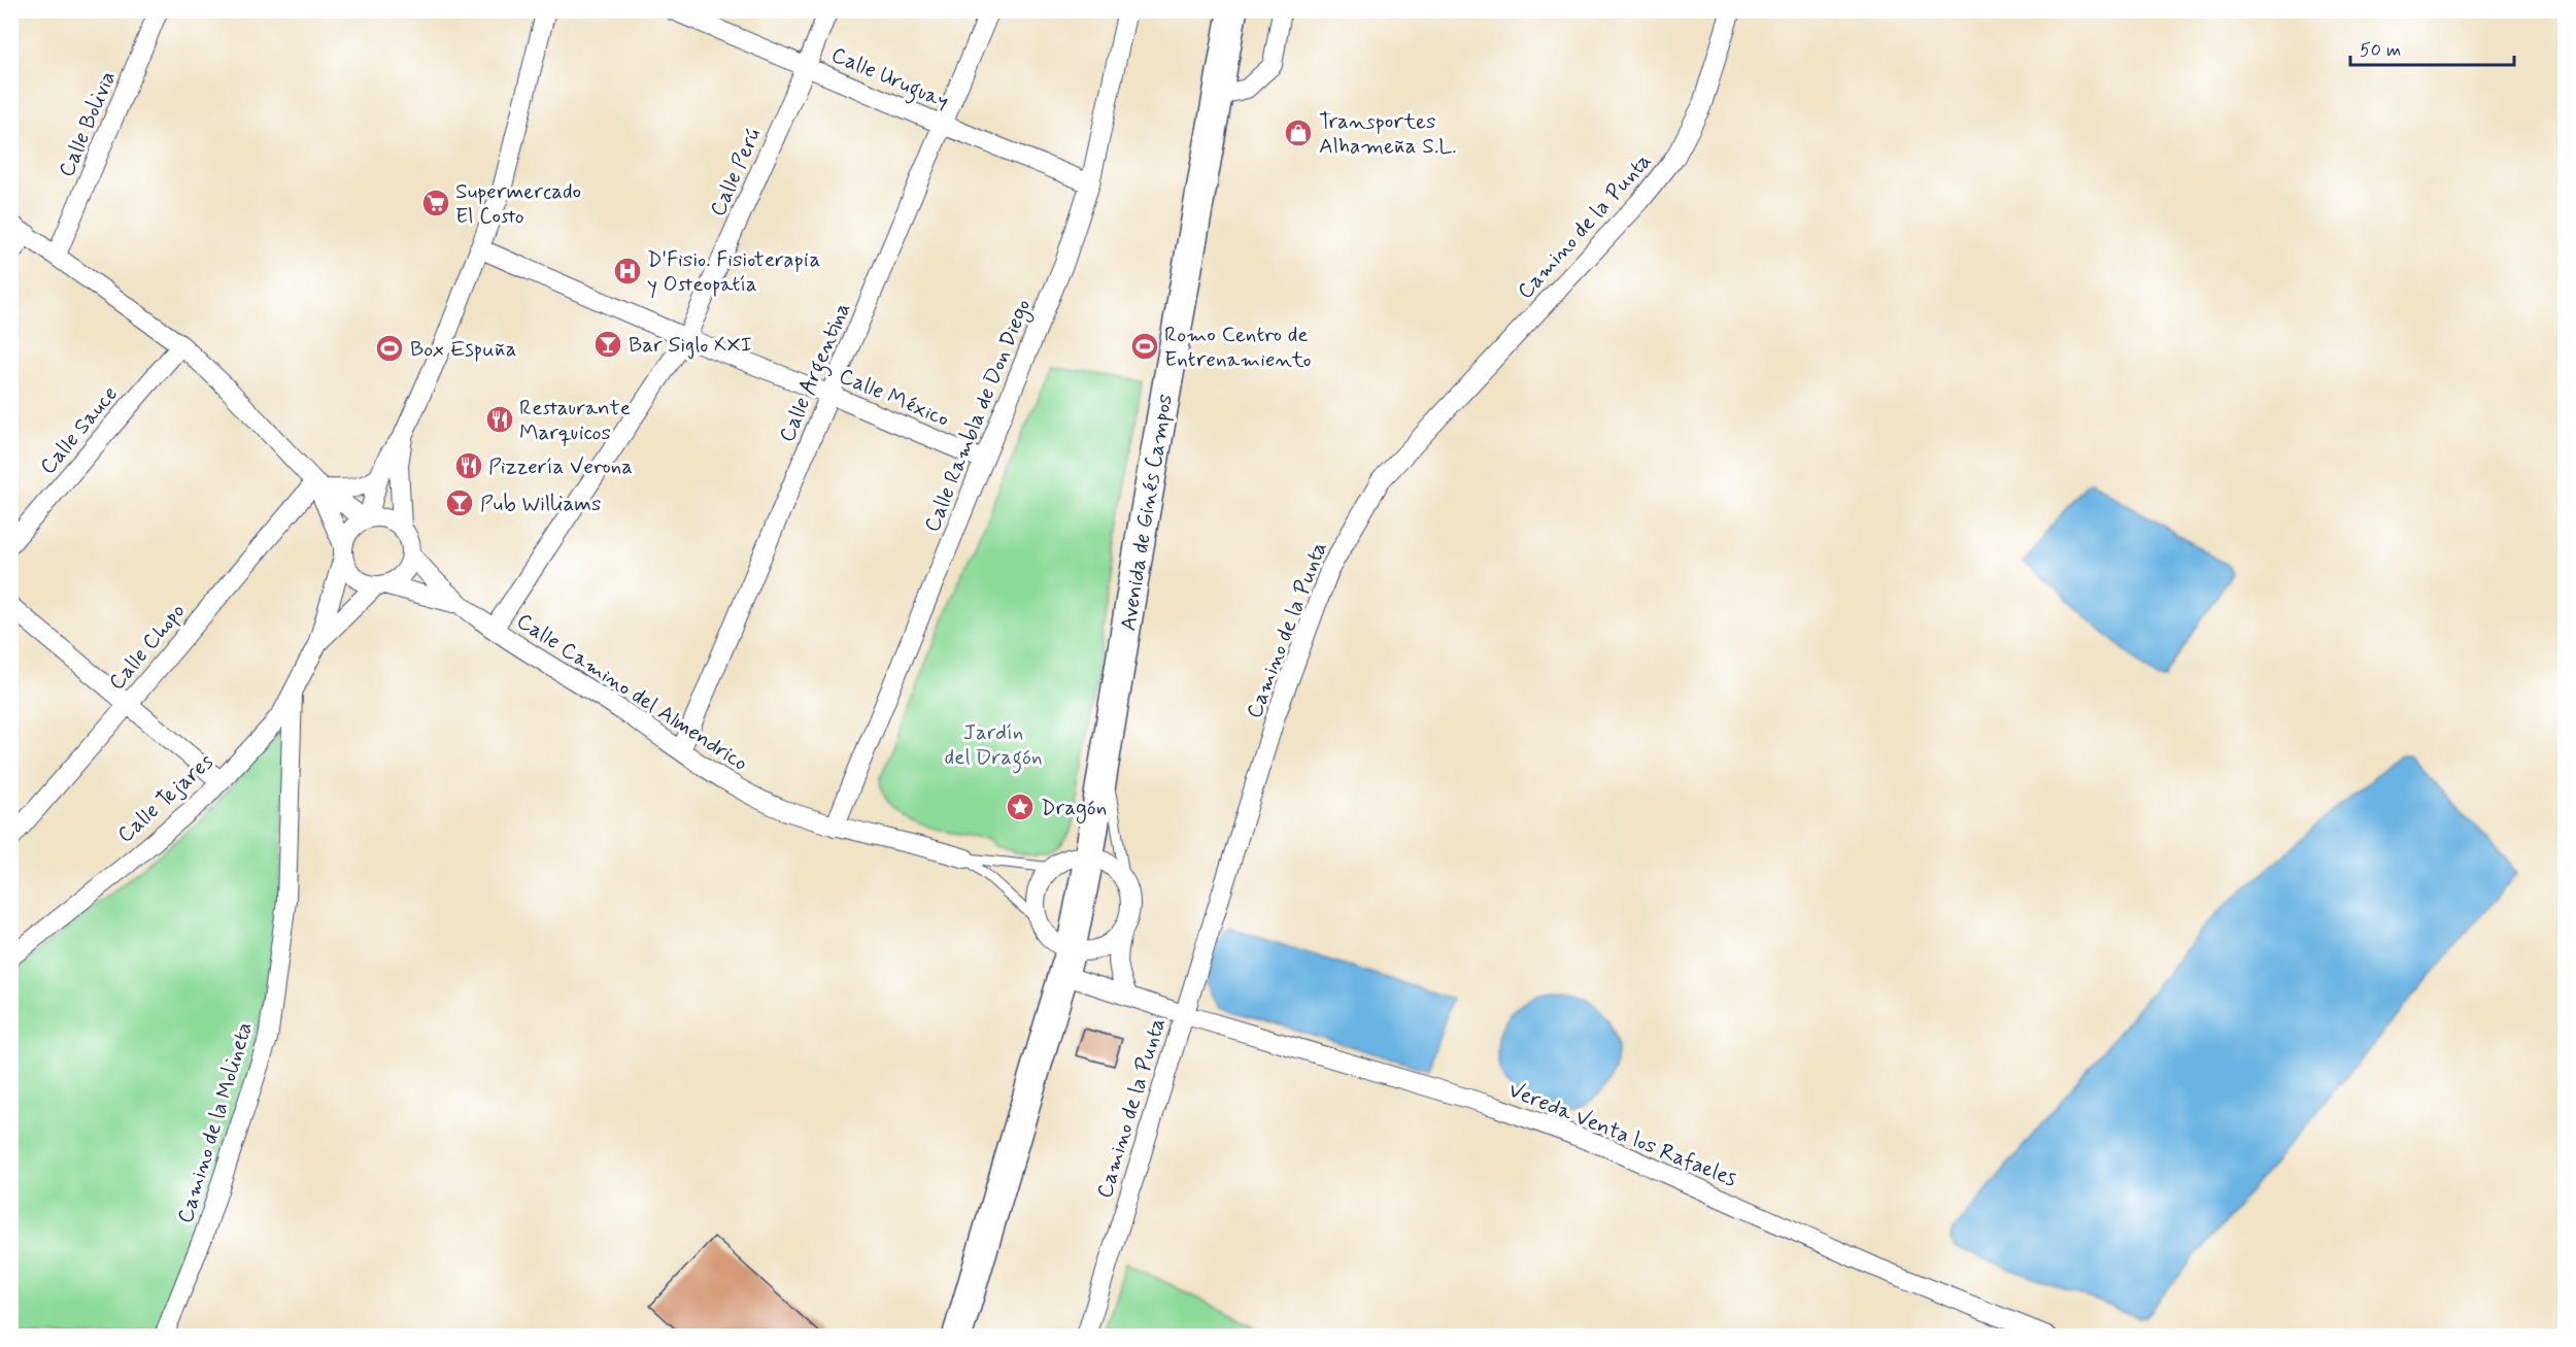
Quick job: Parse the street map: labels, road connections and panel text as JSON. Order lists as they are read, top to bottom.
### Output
{
  "streets": {
    "main road": ["Avenida de Ginés Campos"],
    "street": [
      "Calle Uruguay",
      "Calle Bolivia",
      "Calle Perú",
      "Camino de la Punta",
      "Calle Argentina",
      "Calle México",
      "Calle Rambla de Don Diego",
      "Calle Sauce",
      "Calle Chopo",
      "Calle Camino del Almendrico",
      "Calle Tejares",
      "Camino de la Molineta",
      "Vereda Venta los Rafaeles"
    ]
  },
  "crossings": [
    ["Calle Uruguay", "Calle Perú"],
    ["Calle Uruguay", "Calle Argentina"],
    ["Calle Uruguay", "Calle Rambla de Don Diego"],
    ["Calle Perú", "Calle México"],
    ["Calle Perú", "Calle Camino del Almendrico"],
    ["Camino de la Punta", "Vereda Venta los Rafaeles"],
    ["Calle Argentina", "Calle México"],
    ["Calle Argentina", "Calle Camino del Almendrico"],
    ["Calle México", "Calle Rambla de Don Diego"],
    ["Calle Rambla de Don Diego", "Calle Camino del Almendrico"],
    ["Avenida de Ginés Campos", "Vereda Venta los Rafaeles"],
    ["Calle Camino del Almendrico", "Calle Tejares"],
    ["Calle Tejares", "Camino de la Molineta"]
  ],
  "parks": ["Jardín del Dragón"],
  "places": {
    "shop": ["Transportes Alhameña S.L."],
    "supermarket": ["Supermercado El Costo"],
    "hospital": ["D'Fisio. Fisioterapia y Osteopatía"],
    "bar": ["Bar Siglo XXI", "Pub Williams"],
    "sports": ["Romo Centro de Entrenamiento", "Box Espuña"],
    "restaurant": ["Restaurante Marquicos", "Pizzería Verona"],
    "place": ["Dragón"]
  },
  "scale_bar": "50 m"
}
